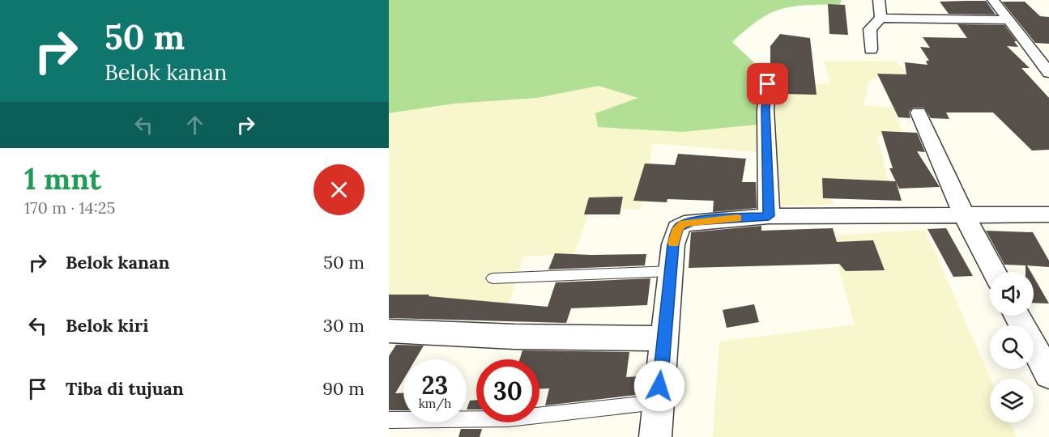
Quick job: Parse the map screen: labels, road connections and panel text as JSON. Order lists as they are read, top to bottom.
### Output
{
  "page": {
    "turn": ["50 m", "Belok kanan"],
    "heading": ["1 mnt", "170 m · 14:25"],
    "list": [
      {
        "name": "Belok kanan",
        "value": "50 m"
      },
      {
        "name": "Belok kiri",
        "value": "30 m"
      },
      {
        "name": "Tiba di tujuan",
        "value": "90 m"
      }
    ],
    "speed": "23 km/h",
    "limit": "30"
  }
}
